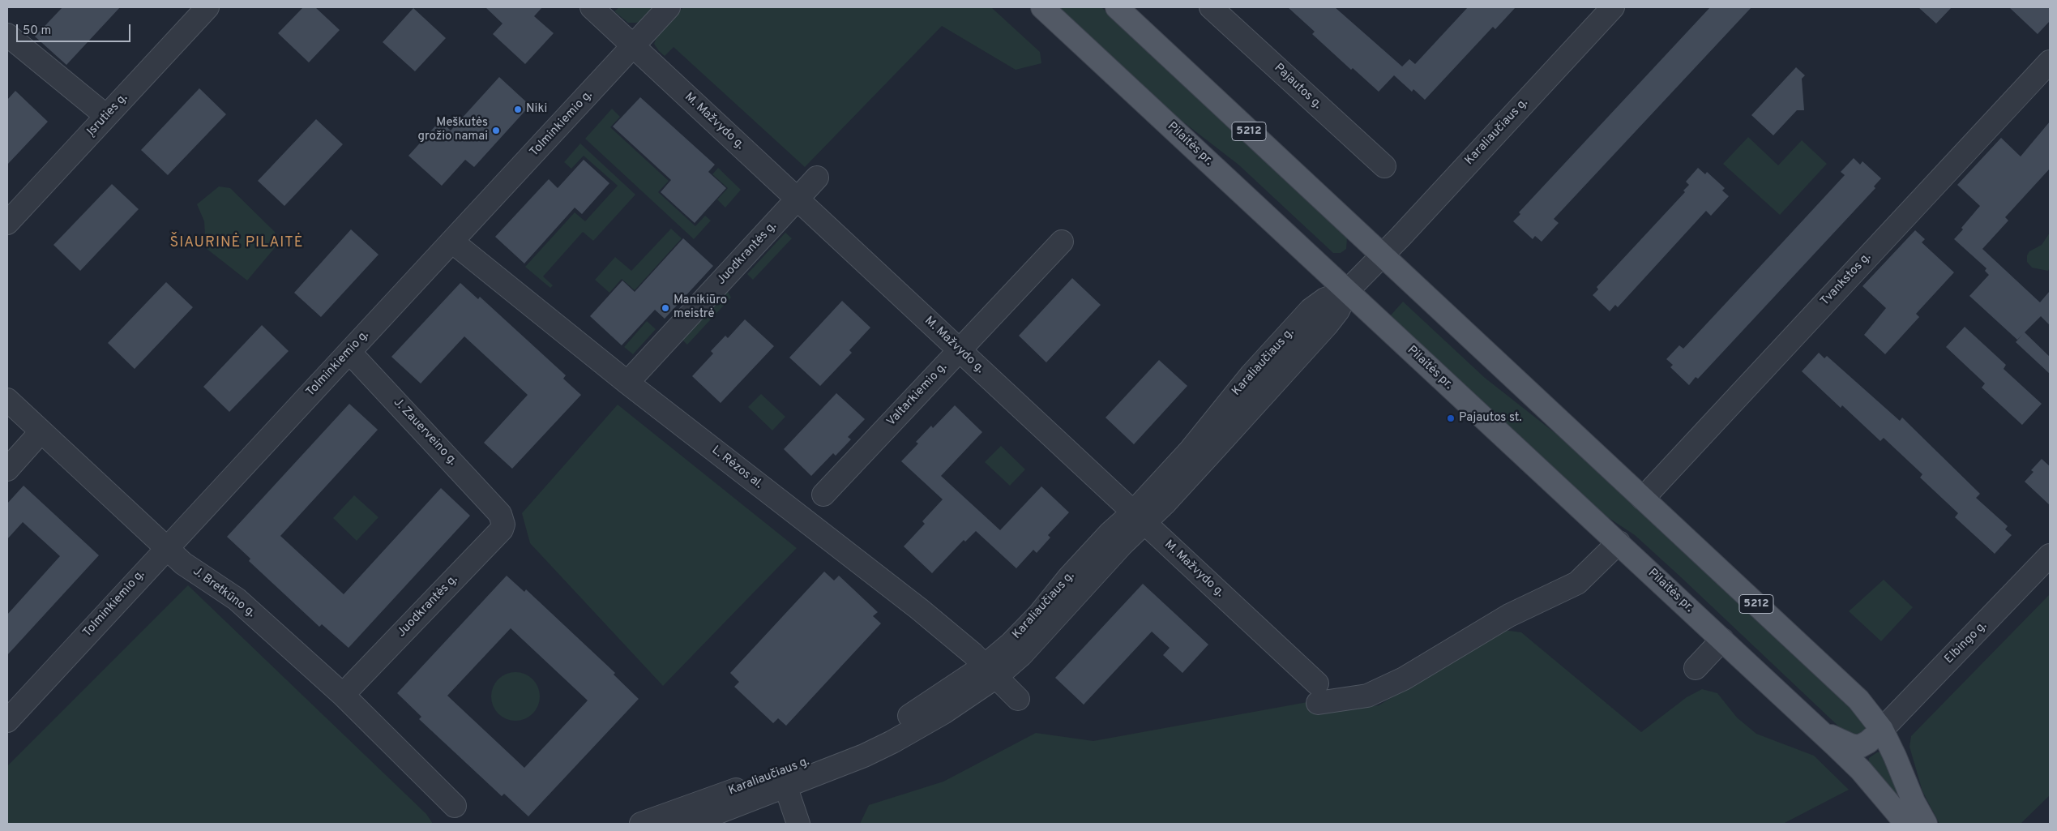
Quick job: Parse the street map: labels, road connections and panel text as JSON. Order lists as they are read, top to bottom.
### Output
{
  "streets": {
    "main road": ["5212", "Pilaitės pr."],
    "street": [
      "Pajautos g.",
      "Įsruties g.",
      "M. Mažvydo g.",
      "Tolminkiemio g.",
      "Karaliaučiaus g.",
      "Juodkrantės g.",
      "Tvankstos g.",
      "Valtarkiemio g.",
      "J. Zauerveino g.",
      "L. Rėzos al.",
      "J. Bretkūno g.",
      "Elbingo g."
    ]
  },
  "crossings": [
    ["M. Mažvydo g.", "Tolminkiemio g."],
    ["M. Mažvydo g.", "Karaliaučiaus g."],
    ["M. Mažvydo g.", "Pilaitės pr."],
    ["M. Mažvydo g.", "Juodkrantės g."],
    ["M. Mažvydo g.", "Valtarkiemio g."],
    ["Tolminkiemio g.", "J. Zauerveino g."],
    ["Tolminkiemio g.", "L. Rėzos al."],
    ["Tolminkiemio g.", "J. Bretkūno g."],
    ["5212", "Karaliaučiaus g."],
    ["5212", "Pilaitės pr."],
    ["5212", "Tvankstos g."],
    ["5212", "Elbingo g."],
    ["Karaliaučiaus g.", "Pilaitės pr."],
    ["Karaliaučiaus g.", "L. Rėzos al."],
    ["Pilaitės pr.", "Elbingo g."],
    ["Juodkrantės g.", "J. Zauerveino g."],
    ["Juodkrantės g.", "L. Rėzos al."],
    ["Juodkrantės g.", "J. Bretkūno g."]
  ],
  "districts": ["ŠIAURINĖ PILAITĖ"],
  "places": [
    "Niki",
    "Meškutės grožio namai",
    "Manikiūro meistrė",
    "Pajautos st."
  ],
  "scale_bar": "50 m"
}
